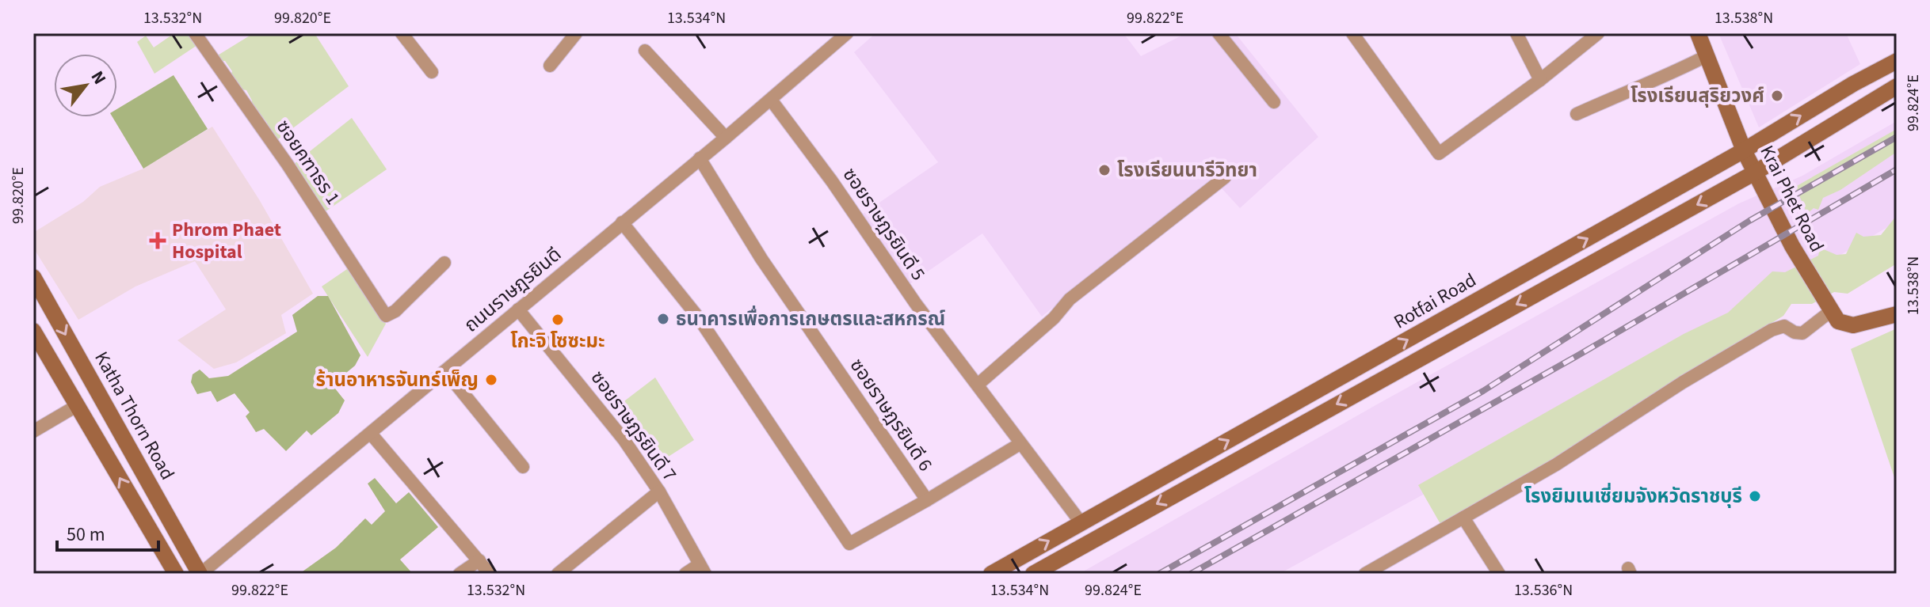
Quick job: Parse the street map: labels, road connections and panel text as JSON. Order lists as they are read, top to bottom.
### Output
{
  "streets": {
    "street": [
      "ซอยคฑาธร 1",
      "Krai Phet Road",
      "ซอยราษฎรยินดี 5",
      "ถนนราษฎรยินดี",
      "Rotfai Road",
      "ซอยราษฎรยินดี 6",
      "Katha Thorn Road",
      "ซอยราษฎรยินดี 7"
    ]
  },
  "crossings": [
    ["Krai Phet Road", "Rotfai Road"],
    ["ซอยราษฎรยินดี 5", "ถนนราษฎรยินดี"],
    ["ซอยราษฎรยินดี 5", "Rotfai Road"],
    ["ถนนราษฎรยินดี", "ซอยราษฎรยินดี 6"],
    ["ถนนราษฎรยินดี", "Katha Thorn Road"],
    ["ถนนราษฎรยินดี", "ซอยราษฎรยินดี 7"]
  ],
  "places": {
    "other": [
      "โรงเรียนสุริยวงศ์",
      "โรงเรียนนารีวิทยา",
      "ธนาคารเพื่อการเกษตรและสหกรณ์",
      "โกะจิ โซซะมะ",
      "ร้านอาหารจันทร์เพ็ญ",
      "โรงยิมเนเซี่ยมจังหวัดราชบุรี"
    ],
    "health": ["Phrom Phaet Hospital"]
  },
  "scale_bar": "50 m",
  "north": "top right",
  "coordinates": [
    "13.532°N",
    "99.820°E",
    "13.534°N",
    "99.822°E",
    "13.538°N",
    "99.824°E",
    "13.536°N"
  ]
}
